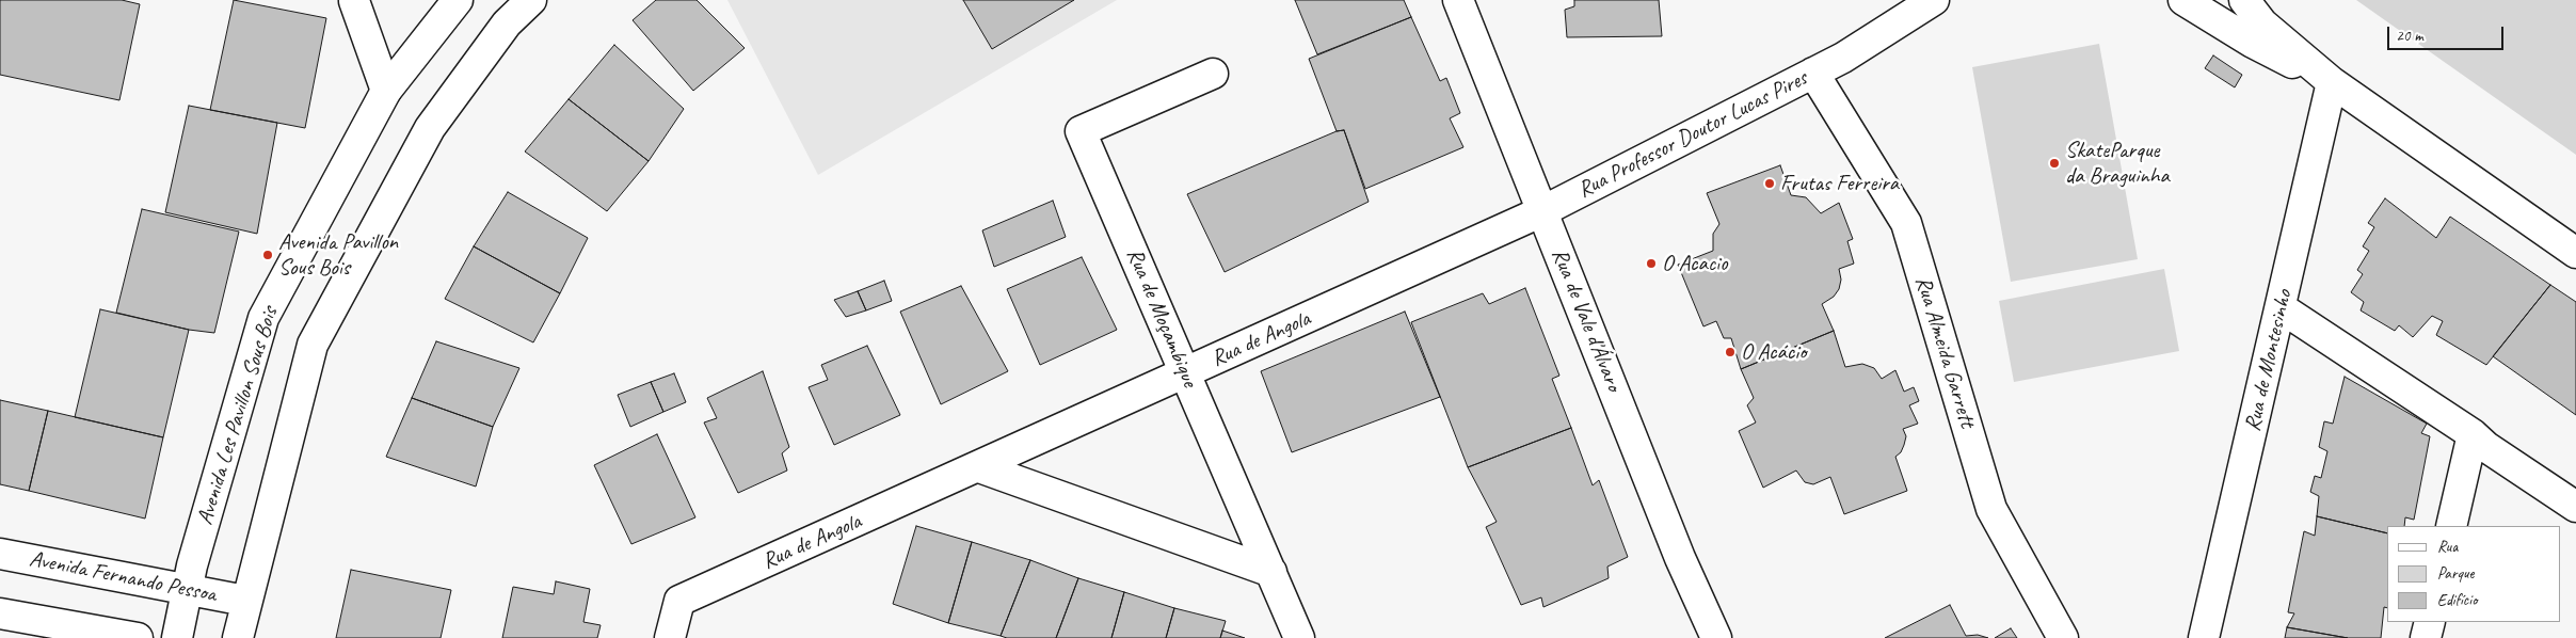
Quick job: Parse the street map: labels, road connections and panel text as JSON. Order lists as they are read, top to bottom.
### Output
{
  "streets": {
    "street": [
      "Rua Professor Doutor Lucas Pires",
      "Rua de Moçambique",
      "Rua de Vale d'Álvaro",
      "Rua de Angola",
      "Rua Almeida Garrett",
      "Rua de Montesinho",
      "Avenida Les Pavillon Sous Bois",
      "Avenida Fernando Pessoa"
    ]
  },
  "crossings": [
    ["Rua Professor Doutor Lucas Pires", "Rua de Vale d'Álvaro"],
    ["Rua Professor Doutor Lucas Pires", "Rua de Angola"],
    ["Rua Professor Doutor Lucas Pires", "Rua Almeida Garrett"],
    ["Rua de Moçambique", "Rua de Angola"],
    ["Rua de Vale d'Álvaro", "Rua de Angola"],
    ["Avenida Les Pavillon Sous Bois", "Avenida Fernando Pessoa"]
  ],
  "places": [
    "SkateParque da Braguinha",
    "Frutas Ferreira",
    "Avenida Pavillon Sous Bois",
    "O Acacio",
    "O Acácio"
  ],
  "legend": ["Rua", "Parque", "Edifício"],
  "scale_bar": "20 m"
}
